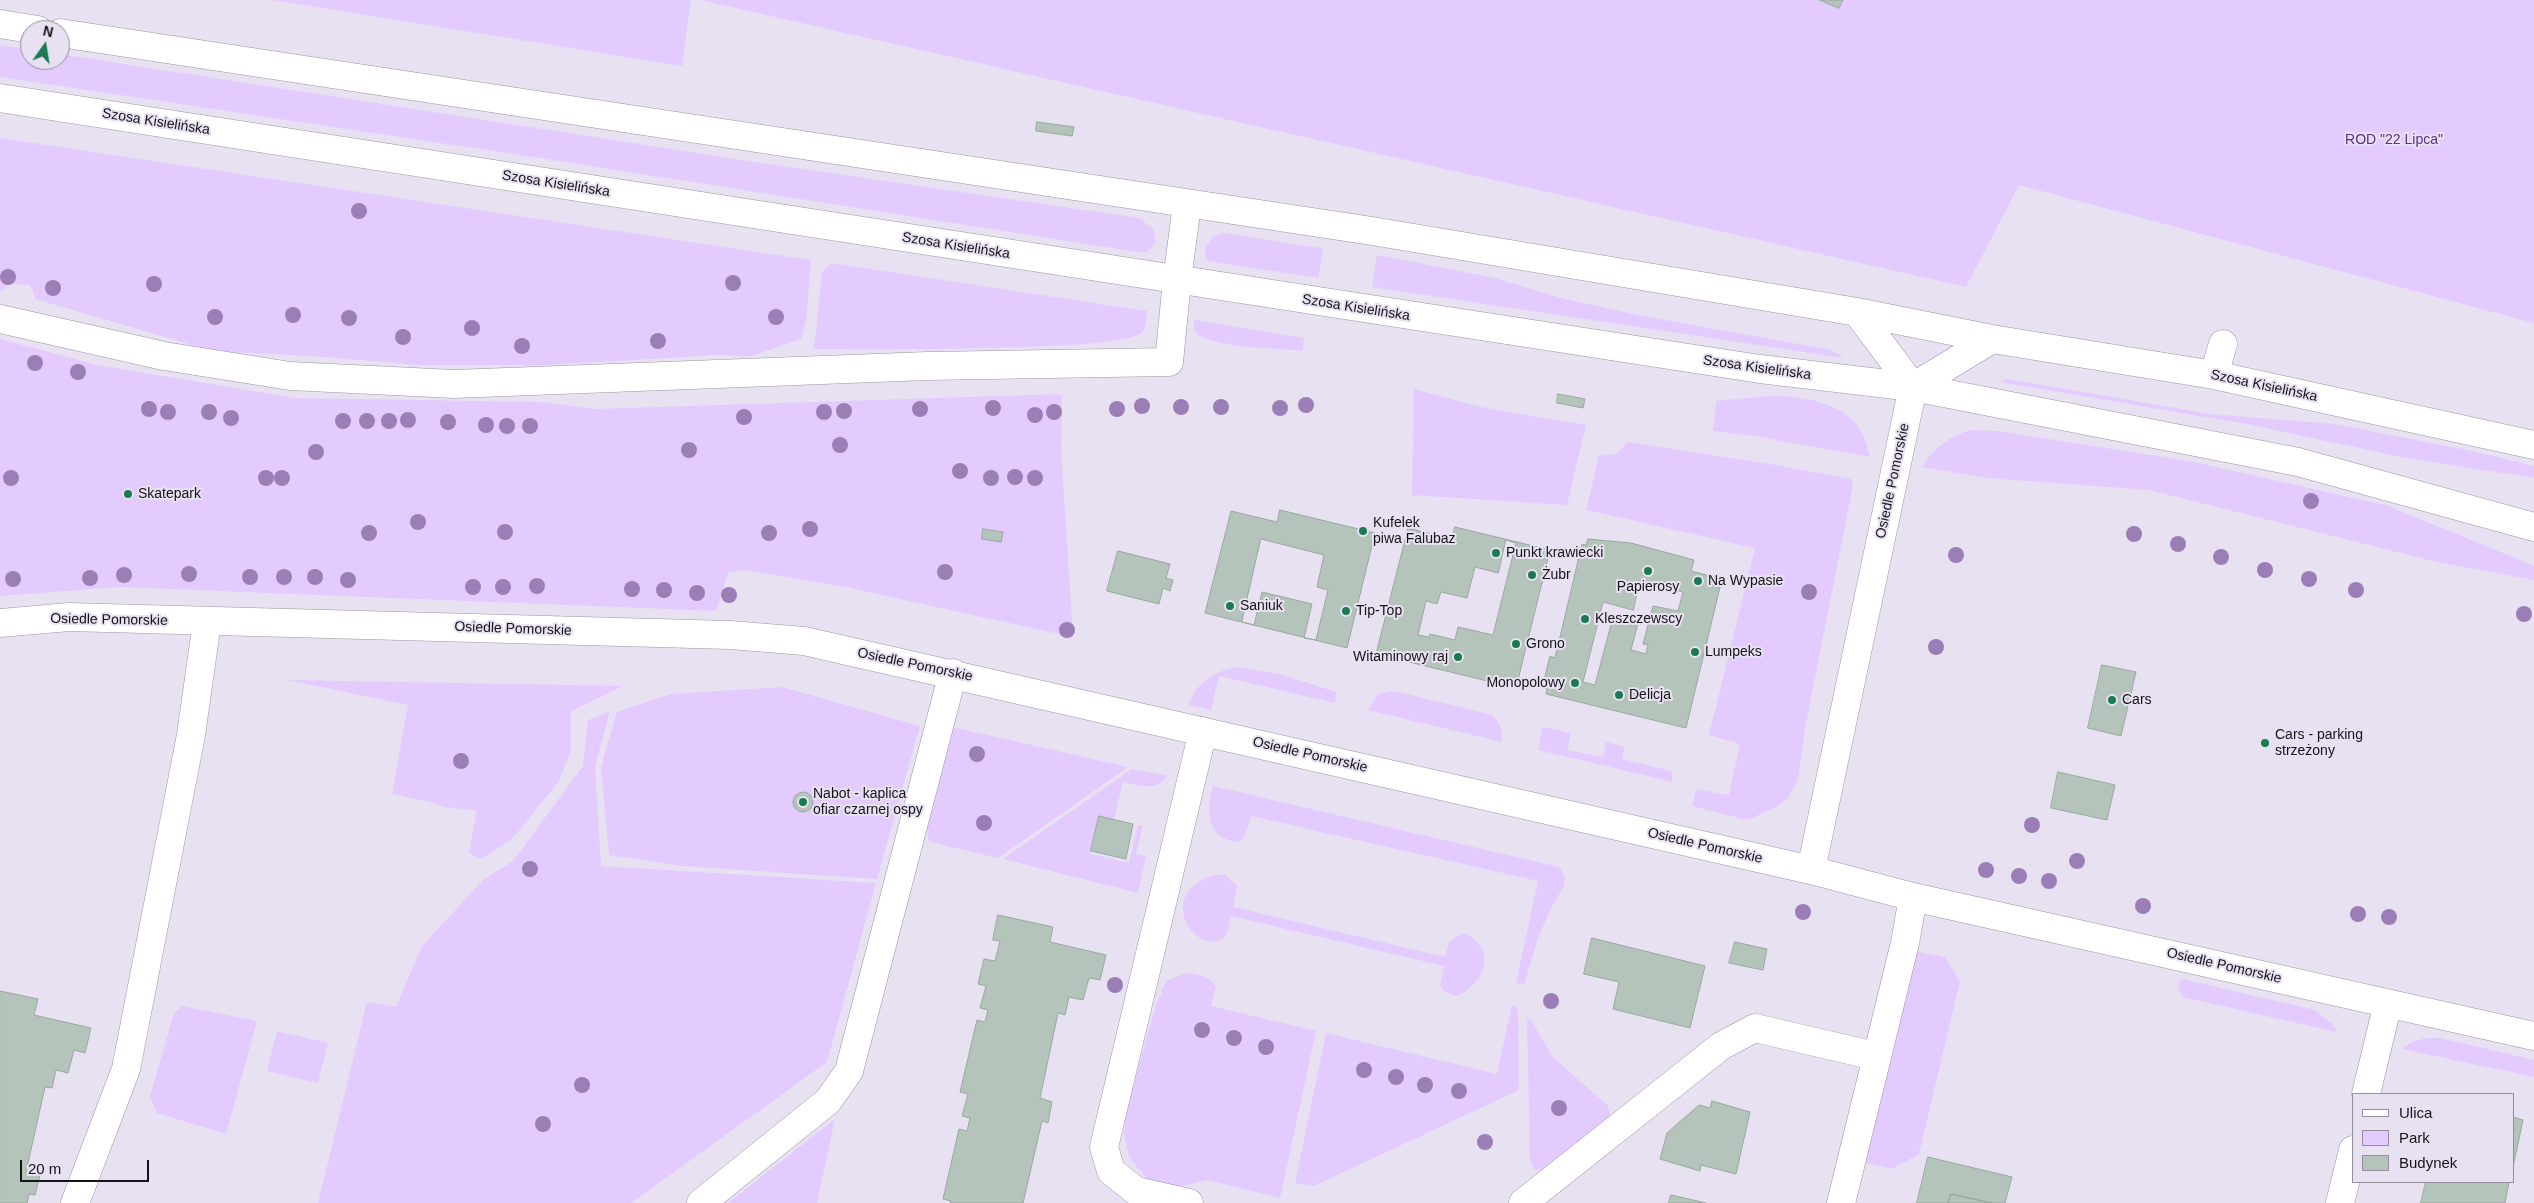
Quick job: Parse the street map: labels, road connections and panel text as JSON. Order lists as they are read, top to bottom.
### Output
{
  "streets": {
    "street": ["Szosa Kisielińska", "Osiedle Pomorskie"]
  },
  "crossings": [
    ["Szosa Kisielińska", "Osiedle Pomorskie"]
  ],
  "parks": ["ROD \"22 Lipca\""],
  "places": [
    "Skatepark",
    "Kufelek piwa Falubaz",
    "Punkt krawiecki",
    "Papierosy",
    "Żubr",
    "Na Wypasie",
    "Saniuk",
    "Tip-Top",
    "Kleszczewscy",
    "Grono",
    "Lumpeks",
    "Witaminowy raj",
    "Monopolowy",
    "Delicja",
    "Cars",
    "Cars - parking strzeżony",
    "Nabot - kaplica ofiar czarnej ospy"
  ],
  "legend": ["Ulica", "Park", "Budynek"],
  "scale_bar": "20 m",
  "north": "top"
}
